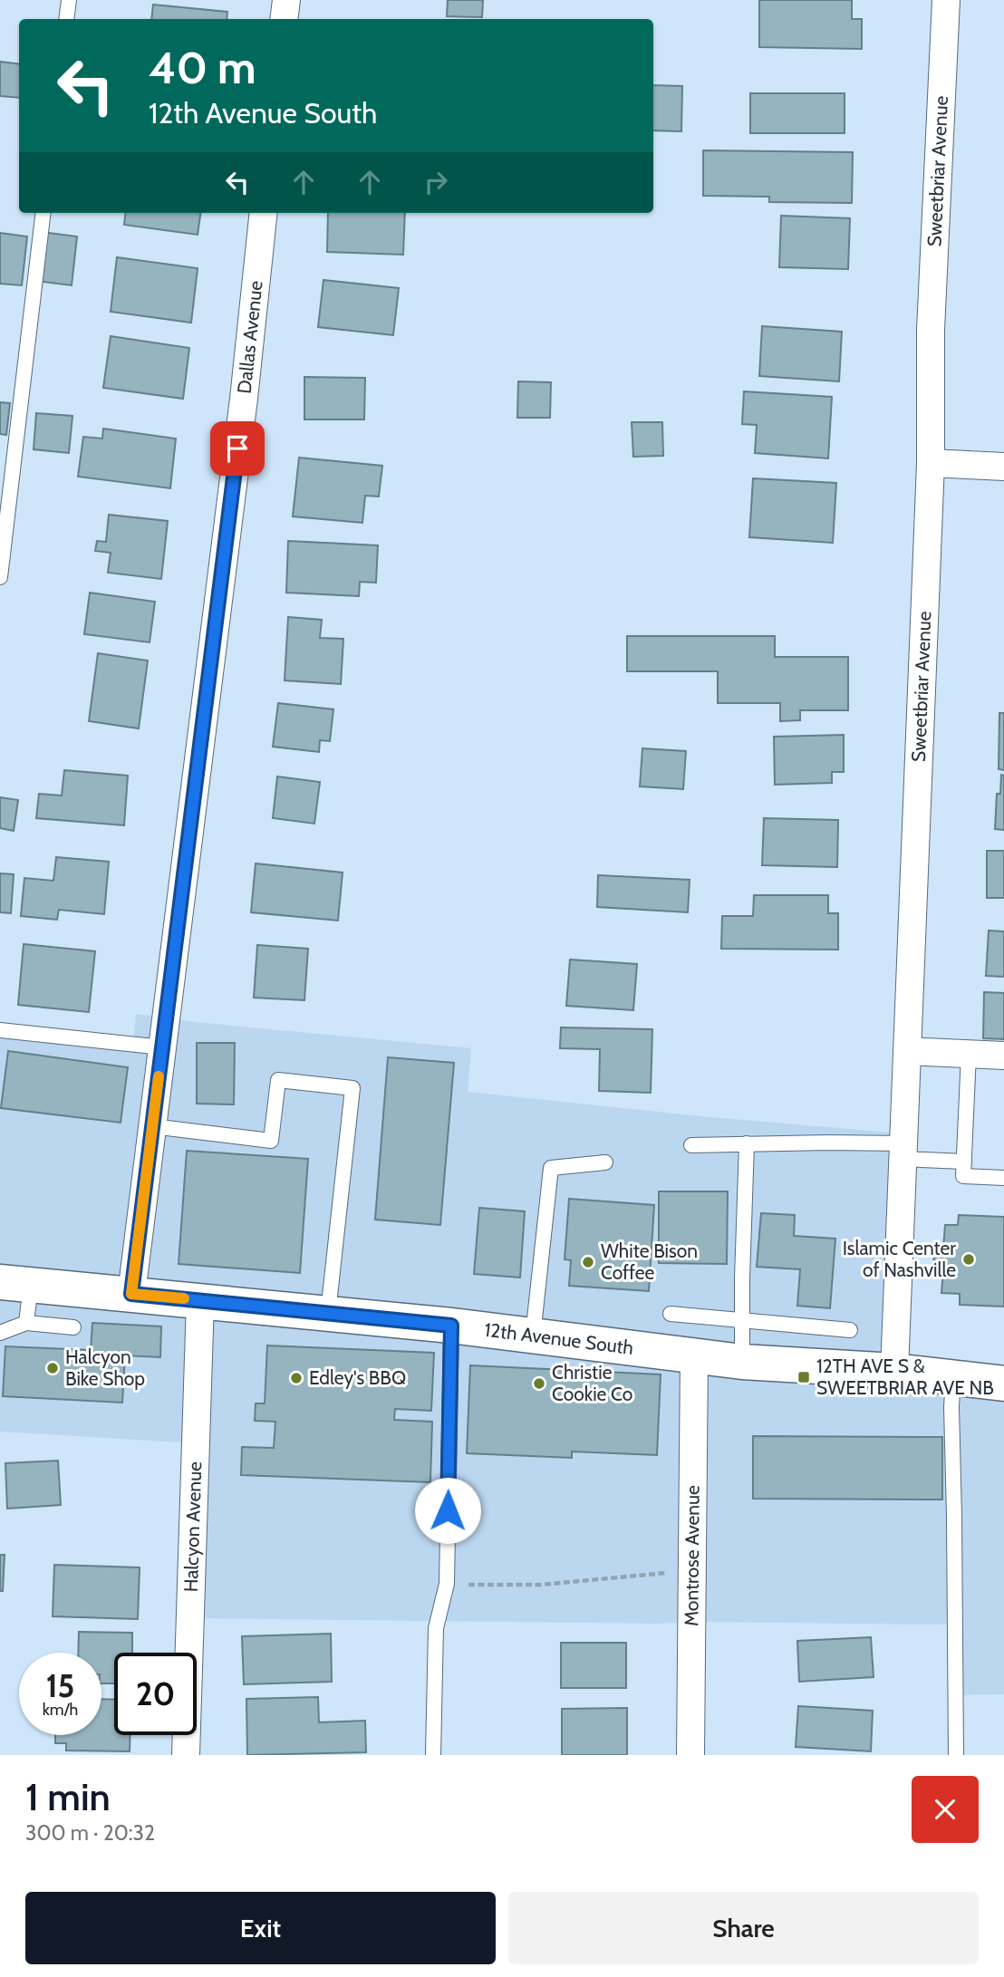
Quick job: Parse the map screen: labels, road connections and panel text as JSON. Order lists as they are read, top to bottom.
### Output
{
  "streets": {
    "main road": ["12th Avenue South"],
    "street": [
      "Sweetbriar Avenue",
      "Dallas Avenue",
      "Halcyon Avenue",
      "Montrose Avenue"
    ]
  },
  "crossings": [
    ["Sweetbriar Avenue", "12th Avenue South"],
    ["Dallas Avenue", "12th Avenue South"],
    ["12th Avenue South", "Halcyon Avenue"],
    ["12th Avenue South", "Montrose Avenue"]
  ],
  "places": {
    "other": [
      "Islamic Center of Nashville",
      "White Bison Coffee",
      "Halcyon Bike Shop",
      "Edley's BBQ",
      "Christie Cookie Co"
    ],
    "transit": ["12TH AVE S & SWEETBRIAR AVE NB"]
  },
  "page": {
    "turn": ["40 m", "12th Avenue South"],
    "speed": "15 km/h",
    "limit": "20",
    "heading": ["1 min", "300 m · 20:32"],
    "buttons": ["Exit", "Share"]
  }
}
